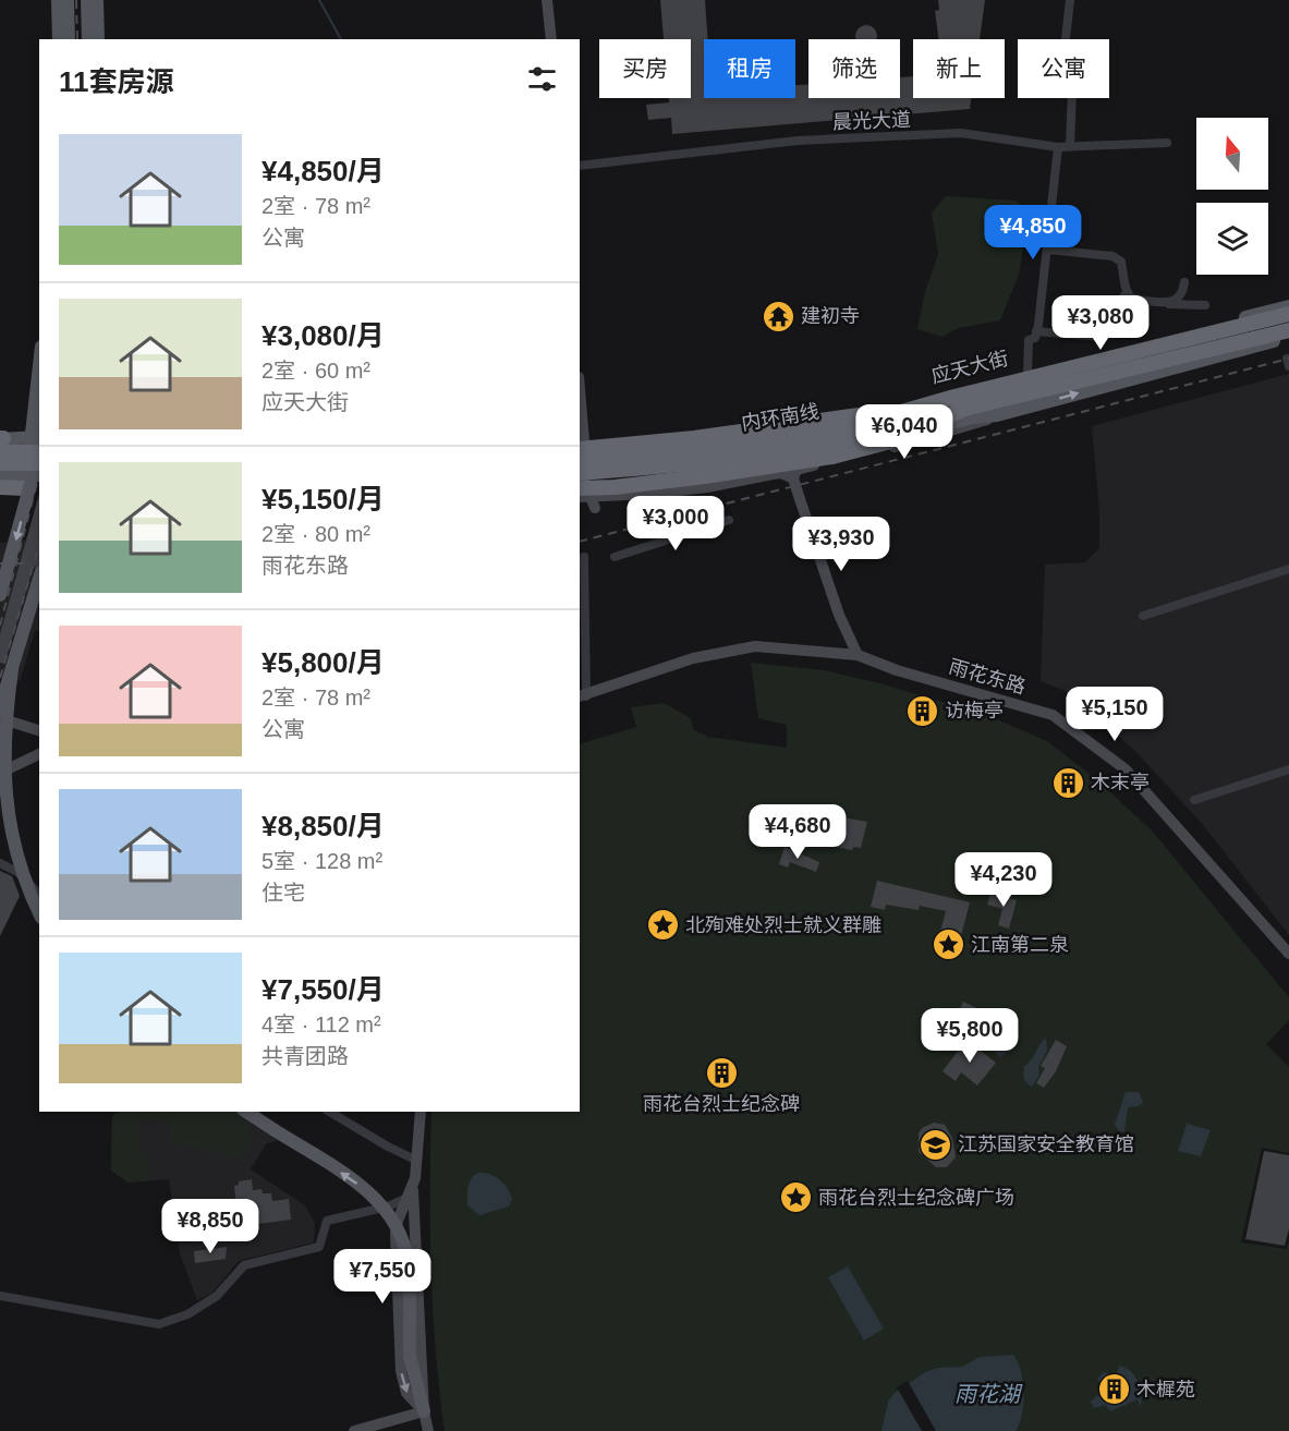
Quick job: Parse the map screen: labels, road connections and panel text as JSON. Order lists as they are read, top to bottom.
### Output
{
  "streets": {
    "highway": ["内环南线"],
    "main road": ["应天大街"],
    "street": ["晨光大道", "雨花东路"]
  },
  "crossings": [
    ["应天大街", "内环南线"]
  ],
  "water": ["雨花湖"],
  "places": {
    "temple": ["建初寺"],
    "building": [
      "访梅亭",
      "木末亭",
      "雨花台烈士纪念碑",
      "木樨苑"
    ],
    "place": ["北殉难处烈士就义群雕", "江南第二泉", "雨花台烈士纪念碑广场"],
    "school or university": ["江苏国家安全教育馆"]
  },
  "north": "top",
  "page": {
    "chip": [
      "买房",
      "租房",
      "筛选",
      "新上",
      "公寓"
    ],
    "heading": "11套房源",
    "list": [
      {
        "name": "¥4,850/月",
        "note": "2室 · 78 m² · 公寓"
      },
      {
        "name": "¥3,080/月",
        "note": "2室 · 60 m² · 应天大街"
      },
      {
        "name": "¥5,150/月",
        "note": "2室 · 80 m² · 雨花东路"
      },
      {
        "name": "¥5,800/月",
        "note": "2室 · 78 m² · 公寓"
      },
      {
        "name": "¥8,850/月",
        "note": "5室 · 128 m² · 住宅"
      },
      {
        "name": "¥7,550/月",
        "note": "4室 · 112 m² · 共青团路"
      }
    ],
    "price": [
      "¥4,850",
      "¥3,080",
      "¥6,040",
      "¥3,000",
      "¥3,930",
      "¥5,150",
      "¥4,680",
      "¥4,230",
      "¥5,800",
      "¥8,850",
      "¥7,550"
    ]
  }
}
